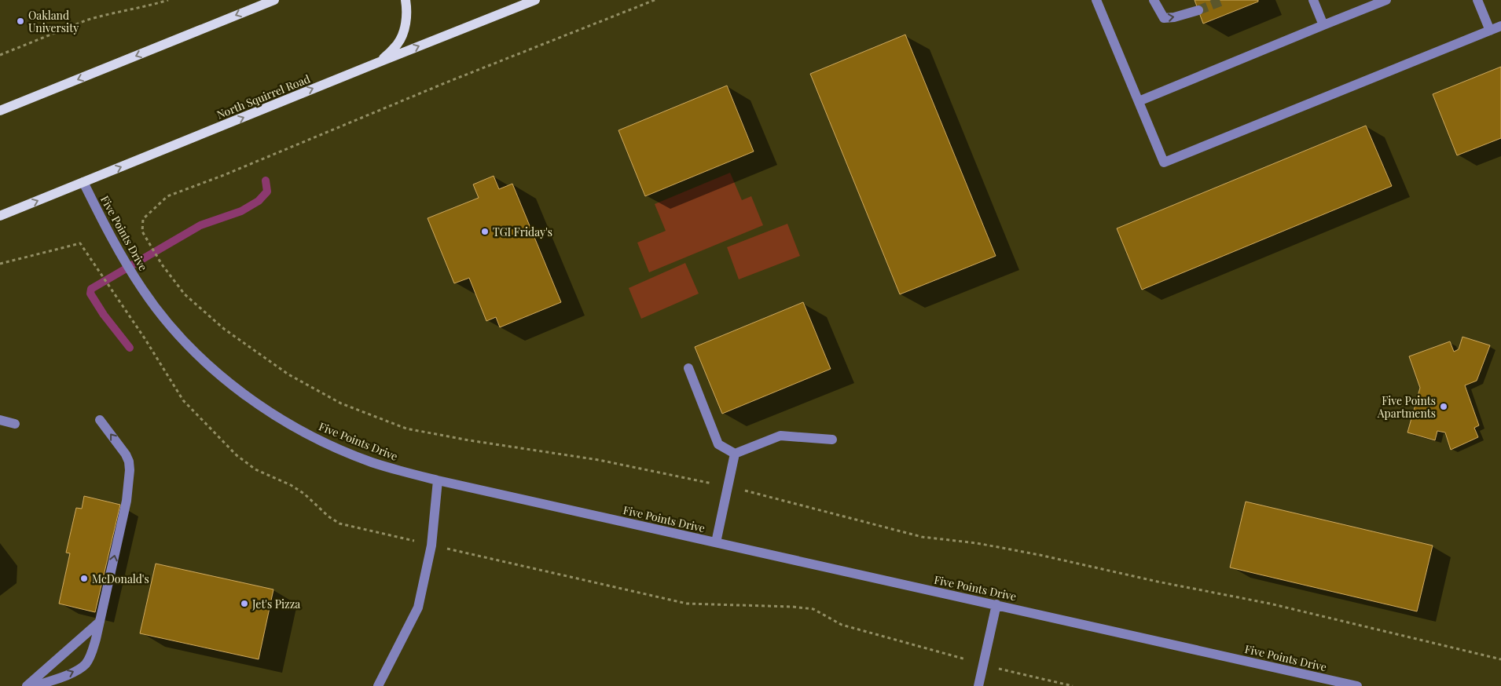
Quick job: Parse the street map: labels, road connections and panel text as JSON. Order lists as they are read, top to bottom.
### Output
{
  "streets": {
    "main road": ["North Squirrel Road"],
    "street": ["Five Points Drive"]
  },
  "crossings": [
    ["North Squirrel Road", "Five Points Drive"]
  ],
  "one_way": ["North Squirrel Road"],
  "places": [
    "Oakland University",
    "TGI Friday's",
    "Five Points Apartments",
    "McDonald's",
    "Jet's Pizza"
  ]
}
